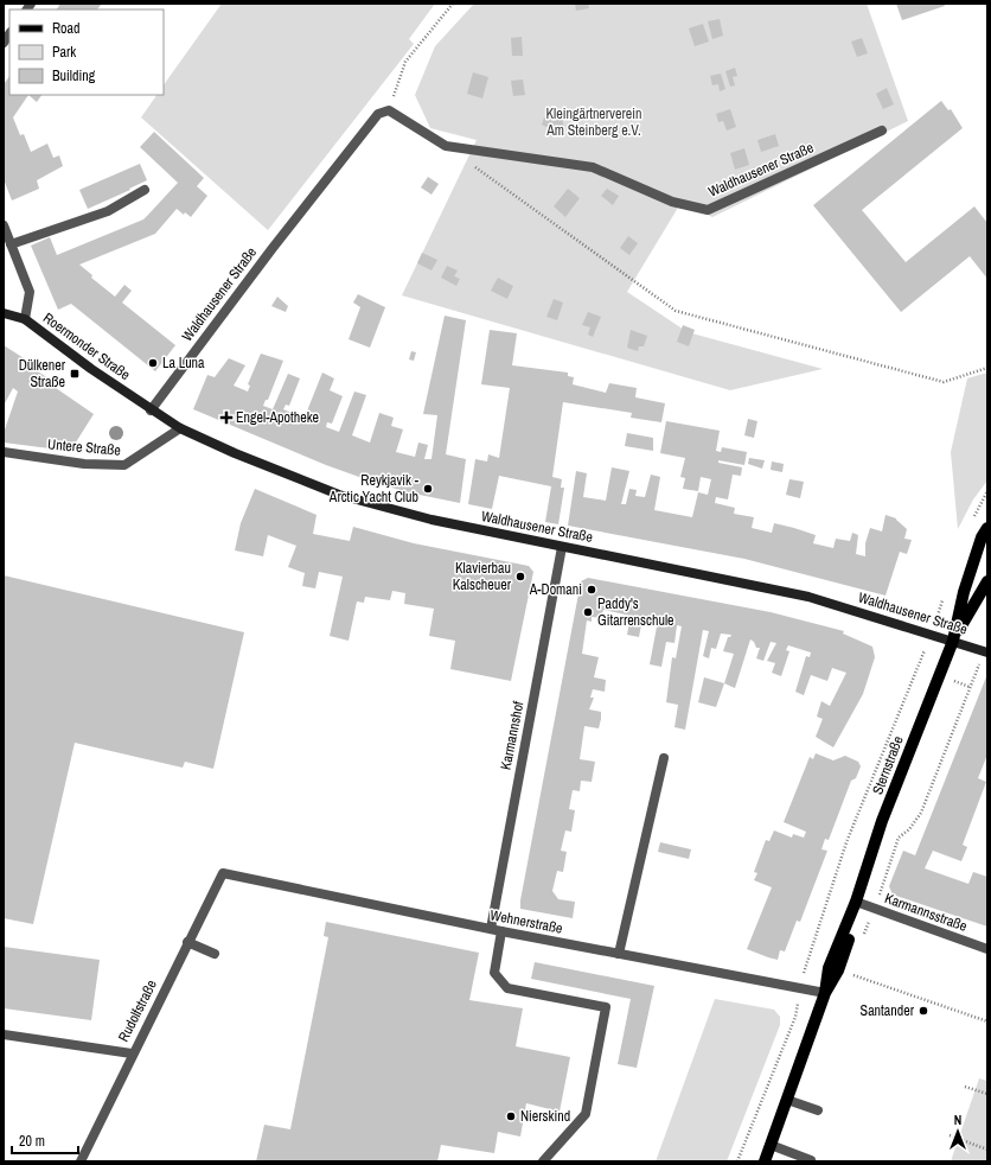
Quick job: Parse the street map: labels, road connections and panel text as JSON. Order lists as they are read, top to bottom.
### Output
{
  "streets": {
    "main road": ["Sternstraße"],
    "street": [
      "Waldhausener Straße",
      "Roermonder Straße",
      "Untere Straße",
      "Karmannshof",
      "Karmannsstraße",
      "Wehnerstraße",
      "Rudolfstraße"
    ]
  },
  "crossings": [
    ["Waldhausener Straße", "Roermonder Straße"],
    ["Waldhausener Straße", "Untere Straße"],
    ["Waldhausener Straße", "Karmannshof"],
    ["Waldhausener Straße", "Sternstraße"],
    ["Karmannshof", "Wehnerstraße"],
    ["Sternstraße", "Karmannsstraße"],
    ["Sternstraße", "Wehnerstraße"],
    ["Wehnerstraße", "Rudolfstraße"]
  ],
  "parks": ["Kleingärtnerverein Am Steinberg e.V."],
  "places": {
    "other": [
      "La Luna",
      "Reykjavik - Arctic Yacht Club",
      "Klavierbau Kalscheuer",
      "A-Domani",
      "Paddy's Gitarrenschule",
      "Santander",
      "Nierskind"
    ],
    "transit": ["Dülkener Straße"],
    "health": ["Engel-Apotheke"]
  },
  "legend": ["Road", "Park", "Building"],
  "scale_bar": "20 m",
  "north": "top"
}
